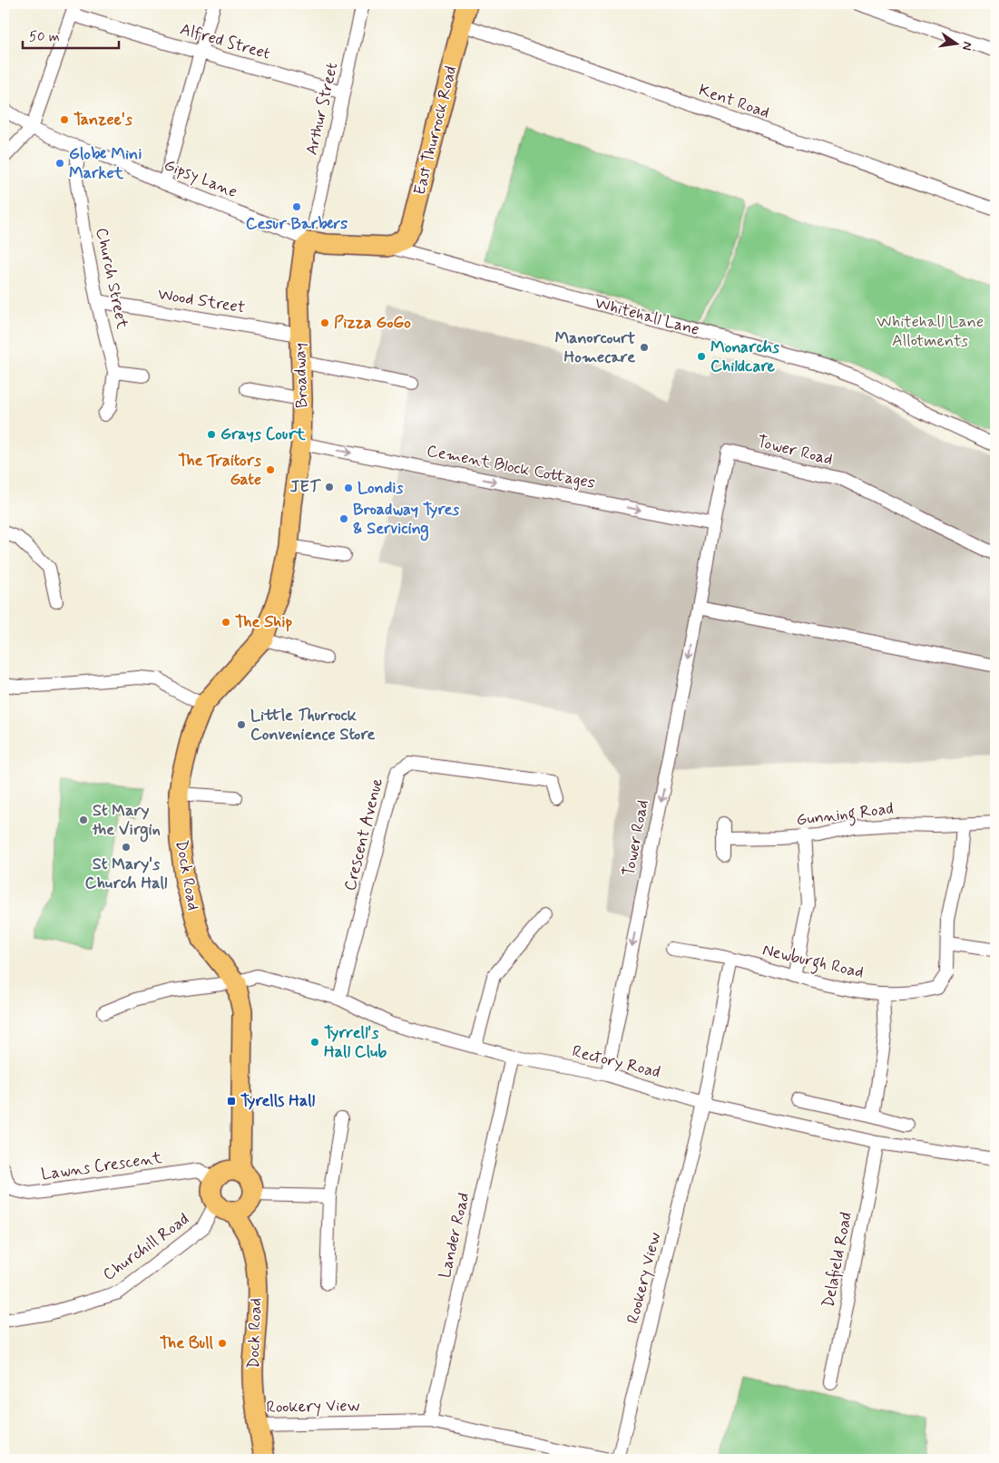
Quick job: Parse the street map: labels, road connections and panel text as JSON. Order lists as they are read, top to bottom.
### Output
{
  "streets": {
    "main road": [
      "East Thurrock Road",
      "Whitehall Lane",
      "Broadway",
      "Dock Road"
    ],
    "street": [
      "Alfred Street",
      "Kent Road",
      "Arthur Street",
      "Gipsy Lane",
      "Church Street",
      "Wood Street",
      "Tower Road",
      "Cement Block Cottages",
      "Gunning Road",
      "Crescent Avenue",
      "Newburgh Road",
      "Rectory Road",
      "Lawns Crescent",
      "Lander Road",
      "Churchill Road",
      "Delafield Road",
      "Rookery View"
    ]
  },
  "crossings": [
    ["Alfred Street", "Arthur Street"],
    ["Kent Road", "East Thurrock Road"],
    ["East Thurrock Road", "Whitehall Lane"],
    ["Gipsy Lane", "Church Street"],
    ["Gipsy Lane", "Whitehall Lane"],
    ["Gipsy Lane", "Broadway"],
    ["Church Street", "Wood Street"],
    ["Wood Street", "Broadway"],
    ["Whitehall Lane", "Broadway"],
    ["Broadway", "Cement Block Cottages"],
    ["Broadway", "Dock Road"],
    ["Tower Road", "Cement Block Cottages"],
    ["Tower Road", "Rectory Road"],
    ["Gunning Road", "Newburgh Road"],
    ["Crescent Avenue", "Rectory Road"],
    ["Dock Road", "Rectory Road"],
    ["Dock Road", "Lawns Crescent"],
    ["Dock Road", "Churchill Road"],
    ["Dock Road", "Rookery View"],
    ["Rectory Road", "Lander Road"],
    ["Rectory Road", "Delafield Road"],
    ["Rectory Road", "Rookery View"],
    ["Lawns Crescent", "Churchill Road"],
    ["Lander Road", "Rookery View"]
  ],
  "parks": ["Whitehall Lane Allotments"],
  "places": {
    "other": [
      "Tanzee's",
      "Globe Mini Market",
      "Cesur Barbers",
      "Pizza GoGo",
      "Manorcourt Homecare",
      "Monarchs Childcare",
      "Grays Court",
      "The Traitors Gate",
      "JET",
      "Londis",
      "Broadway Tyres & Servicing",
      "The Ship",
      "Little Thurrock Convenience Store",
      "St Mary the Virgin",
      "St Mary's Church Hall",
      "Tyrrell's Hall Club",
      "The Bull"
    ],
    "transit": ["Tyrells Hall"]
  },
  "scale_bar": "50 m",
  "north": "right"
}
